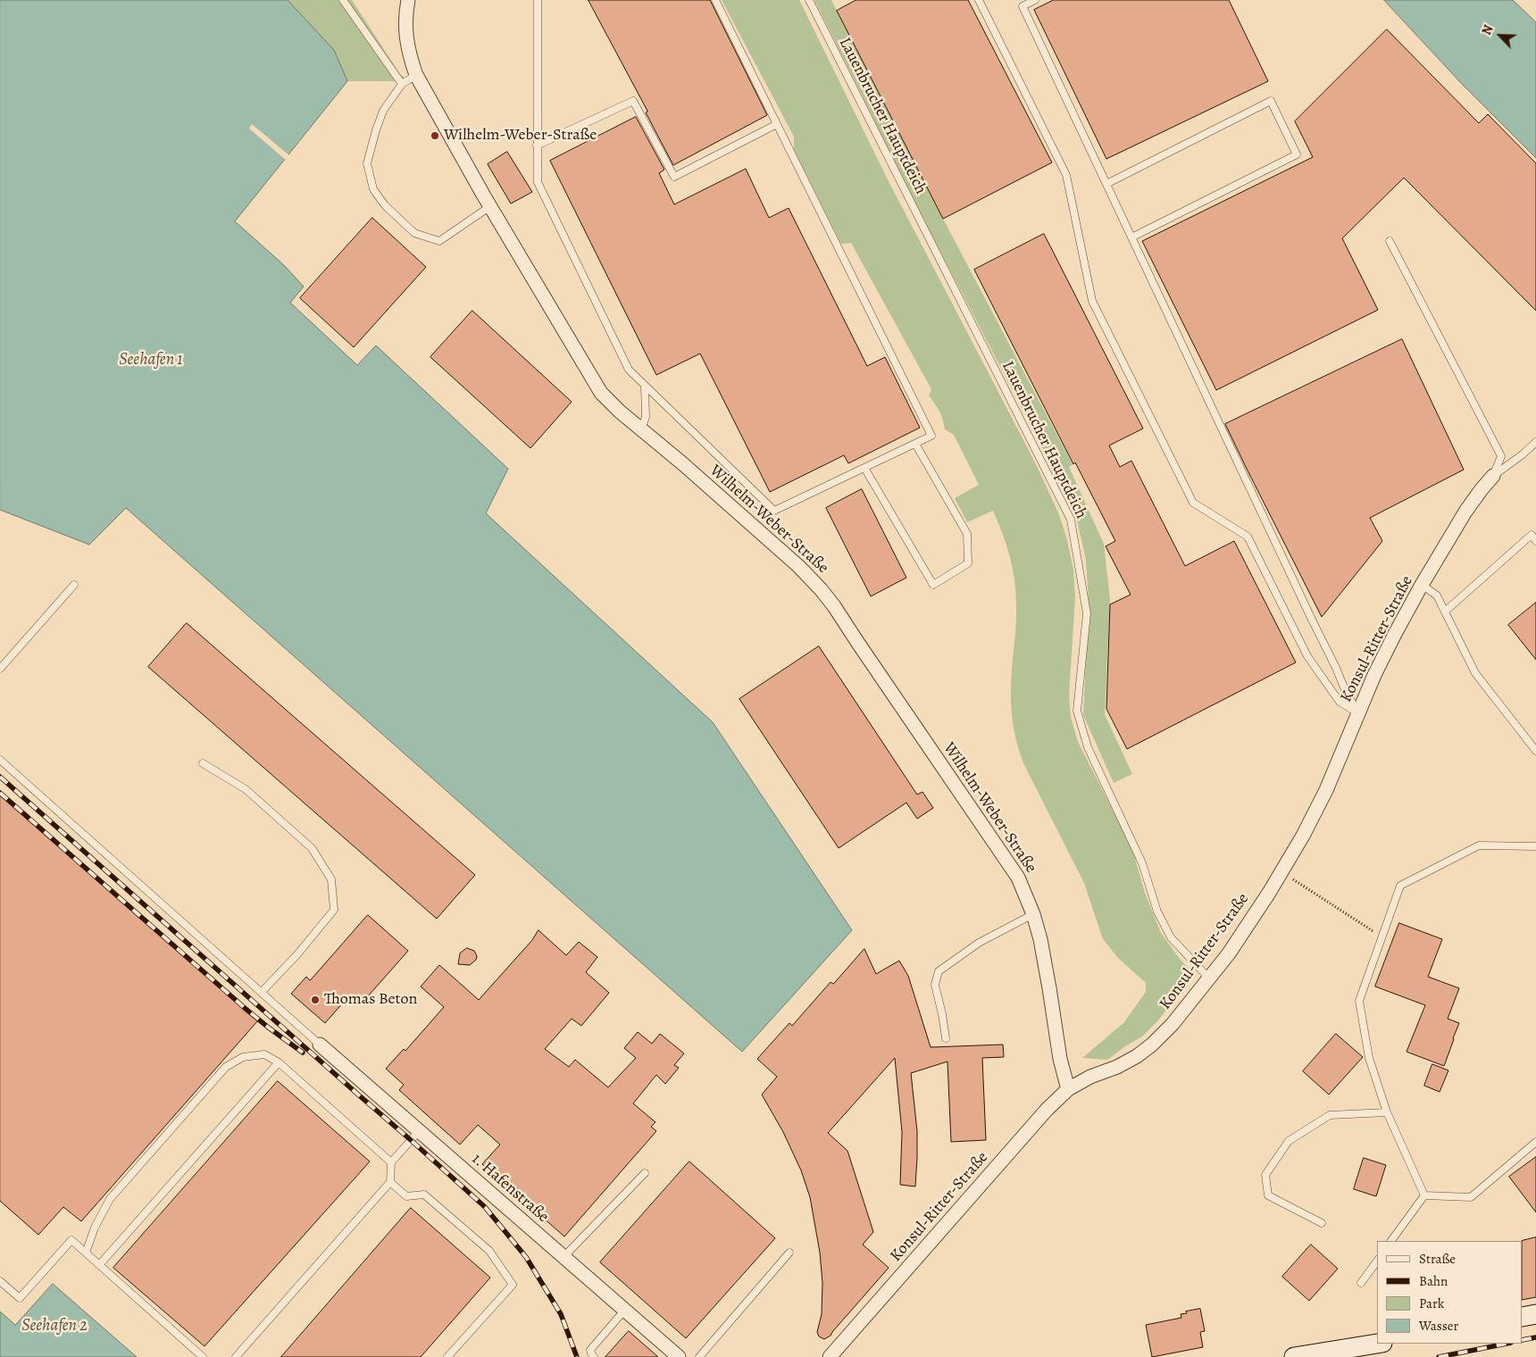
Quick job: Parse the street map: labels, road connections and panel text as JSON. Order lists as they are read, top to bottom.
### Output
{
  "streets": {
    "street": ["Wilhelm-Weber-Straße", "Konsul-Ritter-Straße", "1. Hafenstraße"],
    "lane": ["Lauenbrucher Hauptdeich"]
  },
  "crossings": [
    ["Lauenbrucher Hauptdeich", "Konsul-Ritter-Straße"],
    ["Wilhelm-Weber-Straße", "Konsul-Ritter-Straße"]
  ],
  "water": ["Seehafen 1", "Seehafen 2"],
  "places": ["Wilhelm-Weber-Straße", "Thomas Beton"],
  "legend": [
    "Straße",
    "Bahn",
    "Park",
    "Wasser"
  ],
  "north": "top left"
}
